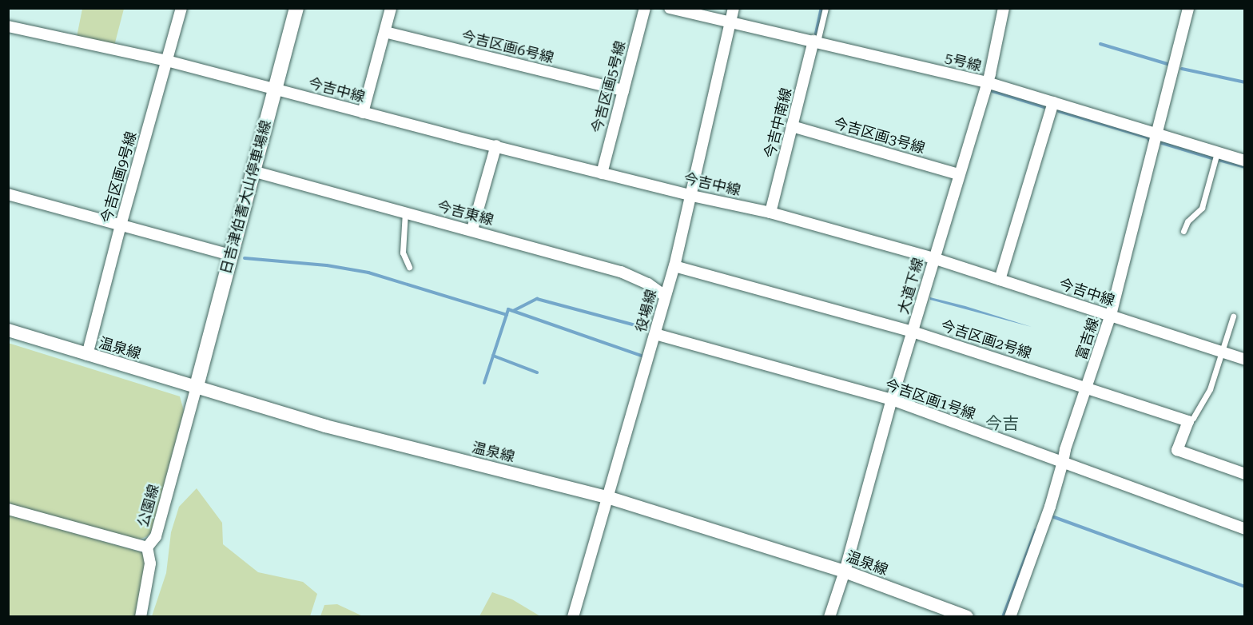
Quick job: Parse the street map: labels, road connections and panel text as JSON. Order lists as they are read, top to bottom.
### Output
{
  "streets": {
    "main road": ["日吉津伯耆大山停車場線"],
    "street": [
      "今吉区画6号線",
      "5号線",
      "今吉区画5号線",
      "今吉中線",
      "今吉中南線",
      "今吉区画3号線",
      "今吉区画9号線",
      "今吉東線",
      "大道下線",
      "役場線",
      "富吉線",
      "今吉区画2号線",
      "温泉線",
      "今吉区画1号線",
      "公園線"
    ]
  },
  "crossings": [
    ["今吉区画6号線", "今吉区画5号線"],
    ["5号線", "今吉中南線"],
    ["5号線", "大道下線"],
    ["5号線", "役場線"],
    ["5号線", "富吉線"],
    ["今吉区画5号線", "今吉中線"],
    ["今吉中線", "今吉中南線"],
    ["今吉中線", "今吉区画9号線"],
    ["今吉中線", "日吉津伯耆大山停車場線"],
    ["今吉中線", "大道下線"],
    ["今吉中線", "役場線"],
    ["今吉中線", "富吉線"],
    ["今吉中南線", "今吉区画3号線"],
    ["今吉区画3号線", "大道下線"],
    ["今吉区画9号線", "温泉線"],
    ["日吉津伯耆大山停車場線", "今吉東線"],
    ["日吉津伯耆大山停車場線", "温泉線"],
    ["日吉津伯耆大山停車場線", "公園線"],
    ["今吉東線", "役場線"],
    ["大道下線", "今吉区画2号線"],
    ["大道下線", "温泉線"],
    ["大道下線", "今吉区画1号線"],
    ["役場線", "今吉区画2号線"],
    ["役場線", "温泉線"],
    ["役場線", "今吉区画1号線"],
    ["富吉線", "今吉区画2号線"],
    ["富吉線", "今吉区画1号線"],
    ["温泉線", "公園線"]
  ],
  "districts": ["今吉"]
}
